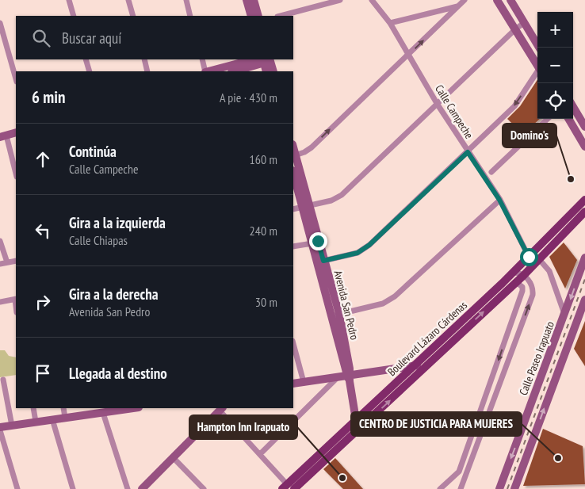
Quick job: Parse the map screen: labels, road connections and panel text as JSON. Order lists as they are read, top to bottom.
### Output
{
  "streets": {
    "main road": ["Boulevard Lázaro Cárdenas"],
    "street": ["Calle Campeche", "Avenida San Pedro", "Calle Paseo Irapuato"]
  },
  "crossings": [
    ["Calle Campeche", "Boulevard Lázaro Cárdenas"],
    ["Avenida San Pedro", "Boulevard Lázaro Cárdenas"]
  ],
  "places": ["Domino's", "CENTRO DE JUSTICIA PARA MUJERES", "Hampton Inn Irapuato"],
  "page": {
    "map_buttons": ["+", "−"],
    "search": "Buscar aquí",
    "heading": ["6 min", "A pie · 430 m"],
    "list": [
      ["Continúa", "Calle Campeche", "160 m"],
      ["Gira a la izquierda", "Calle Chiapas", "240 m"],
      ["Gira a la derecha", "Avenida San Pedro", "30 m"],
      "Llegada al destino"
    ]
  }
}
